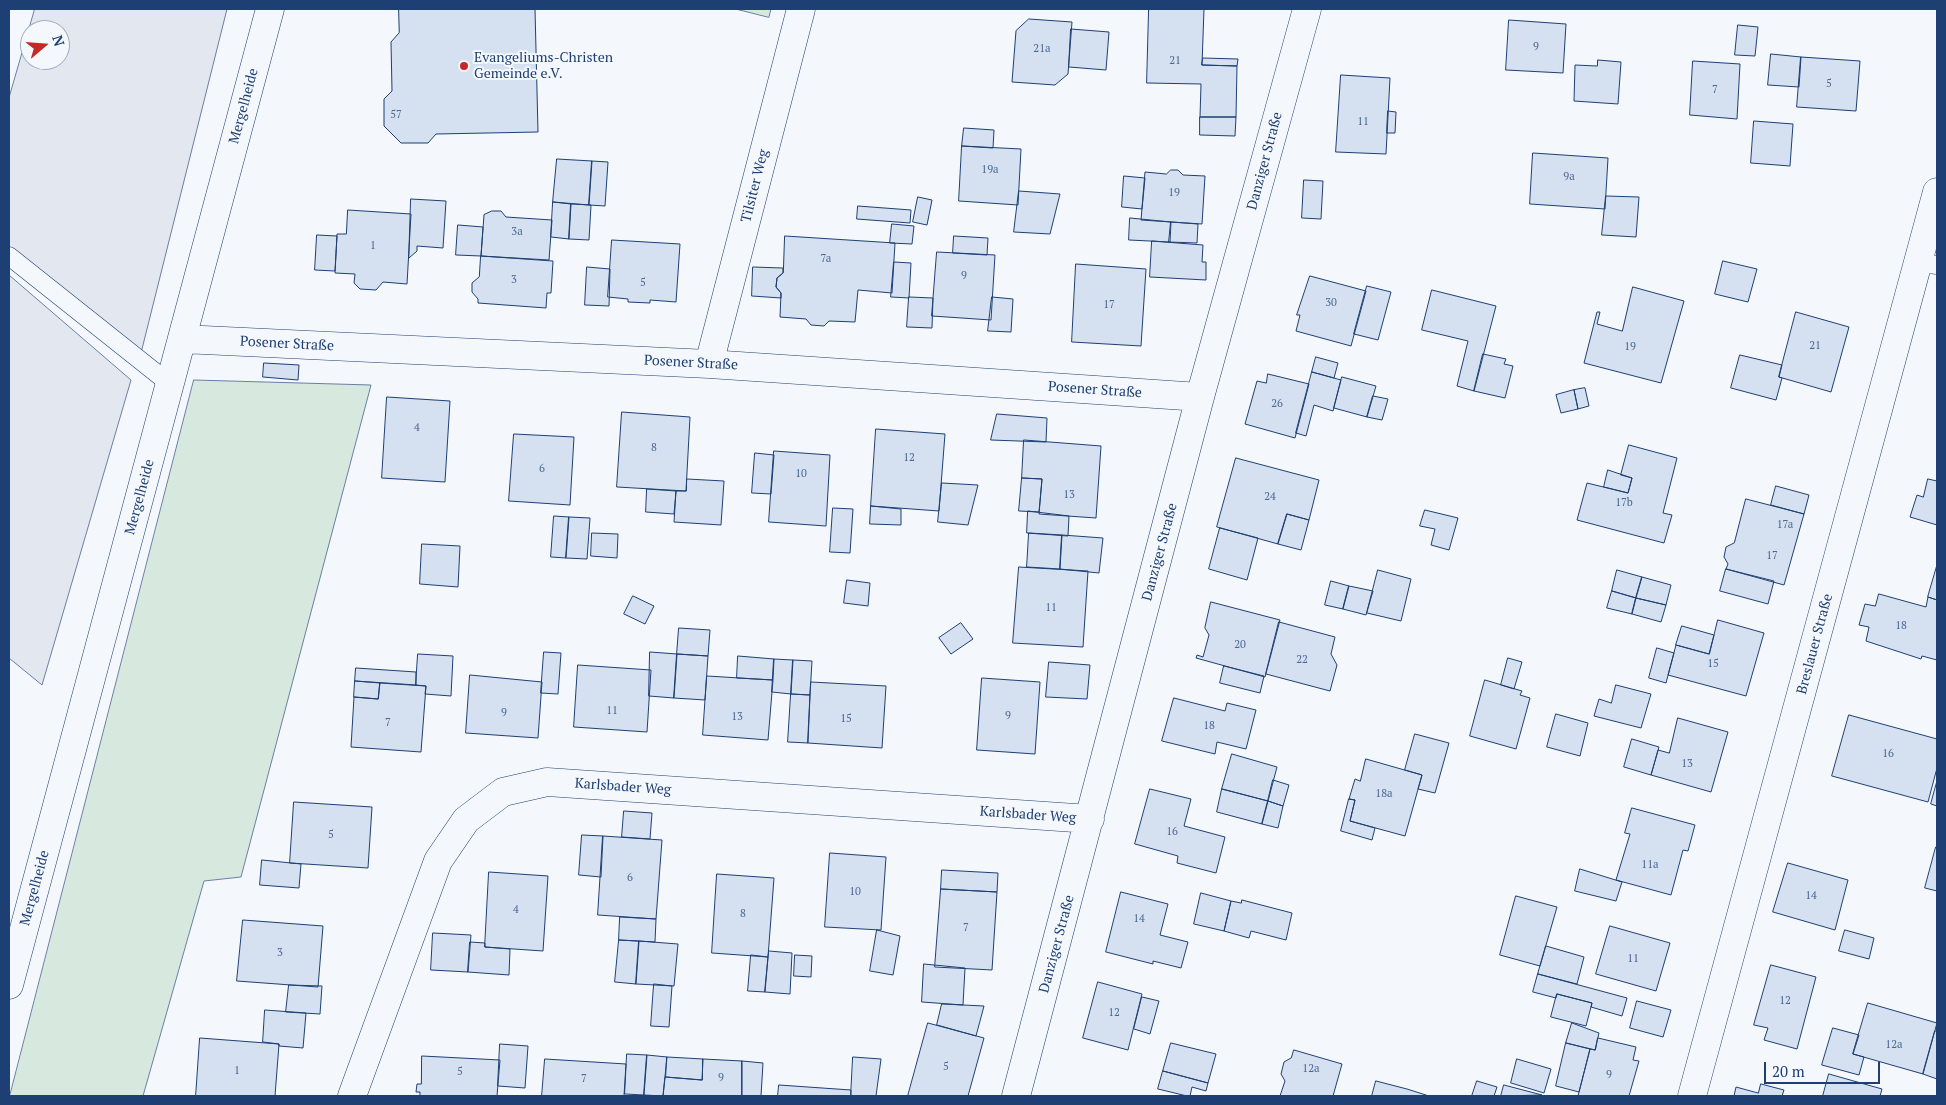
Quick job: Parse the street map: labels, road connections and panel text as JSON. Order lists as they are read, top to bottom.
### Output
{
  "streets": {
    "street": [
      "Mergelheide",
      "Danziger Straße",
      "Tilsiter Weg",
      "Posener Straße",
      "Breslauer Straße",
      "Karlsbader Weg"
    ]
  },
  "crossings": [
    ["Mergelheide", "Posener Straße"],
    ["Danziger Straße", "Posener Straße"],
    ["Danziger Straße", "Karlsbader Weg"],
    ["Tilsiter Weg", "Posener Straße"]
  ],
  "places": ["Evangeliums-Christen Gemeinde e.V."],
  "house_numbers": [
    "9",
    "21a",
    "21",
    "5",
    "7",
    "57",
    "11",
    "19a",
    "9a",
    "19",
    "3a",
    "1",
    "7a",
    "9",
    "3",
    "5",
    "30",
    "17",
    "21",
    "19",
    "26",
    "4",
    "8",
    "12",
    "6",
    "10",
    "13",
    "24",
    "17b",
    "17a",
    "17",
    "11",
    "18",
    "20",
    "22",
    "15",
    "11",
    "9",
    "9",
    "13",
    "15",
    "7",
    "18",
    "16",
    "13",
    "18a",
    "16",
    "5",
    "11a",
    "6",
    "10",
    "14",
    "4",
    "8",
    "14",
    "7",
    "3",
    "11",
    "12",
    "12",
    "12a",
    "5",
    "12a",
    "1",
    "5",
    "9",
    "9",
    "7"
  ],
  "scale_bar": "20 m",
  "north": "right"
}
